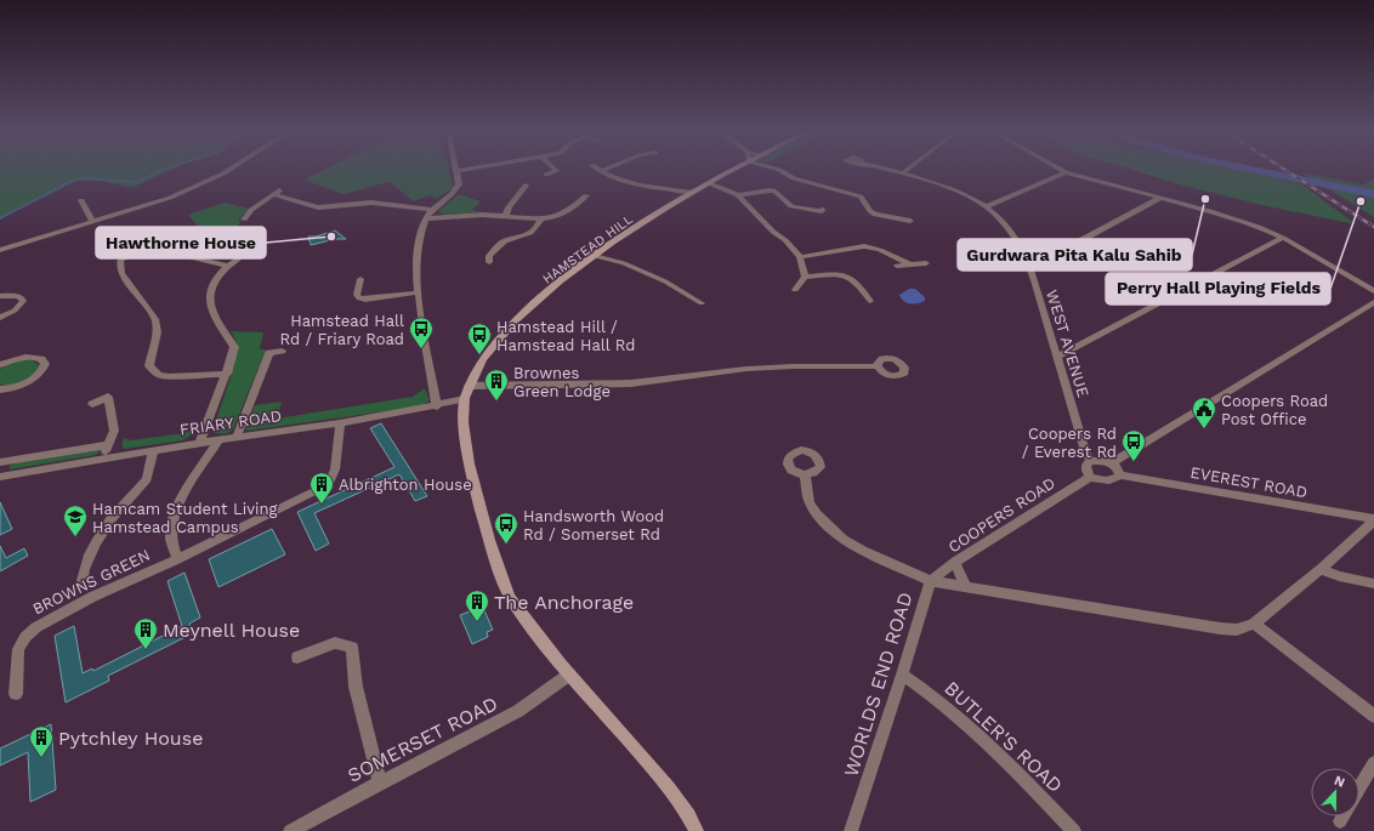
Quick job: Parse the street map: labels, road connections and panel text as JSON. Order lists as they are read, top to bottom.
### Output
{
  "streets": {
    "main road": ["HAMSTEAD HILL"],
    "street": [
      "WEST AVENUE",
      "FRIARY ROAD",
      "EVEREST ROAD",
      "COOPERS ROAD",
      "BROWNS GREEN",
      "WORLDS END ROAD",
      "BUTLER'S ROAD",
      "SOMERSET ROAD"
    ]
  },
  "crossings": [
    ["HAMSTEAD HILL", "FRIARY ROAD"],
    ["HAMSTEAD HILL", "SOMERSET ROAD"],
    ["FRIARY ROAD", "BROWNS GREEN"],
    ["COOPERS ROAD", "WORLDS END ROAD"],
    ["WORLDS END ROAD", "BUTLER'S ROAD"]
  ],
  "places": {
    "other": ["Gurdwara Pita Kalu Sahib", "Perry Hall Playing Fields", "Hawthorne House"],
    "bus stop": [
      "Hamstead Hall Rd / Friary Road",
      "Hamstead Hill / Hamstead Hall Rd",
      "Coopers Rd / Everest Rd",
      "Handsworth Wood Rd / Somerset Rd"
    ],
    "building": [
      "Brownes Green Lodge",
      "Albrighton House",
      "The Anchorage",
      "Meynell House",
      "Pytchley House"
    ],
    "public building": ["Coopers Road Post Office"],
    "school or university": ["Hamcam Student Living Hamstead Campus"]
  },
  "north": "top"
}
